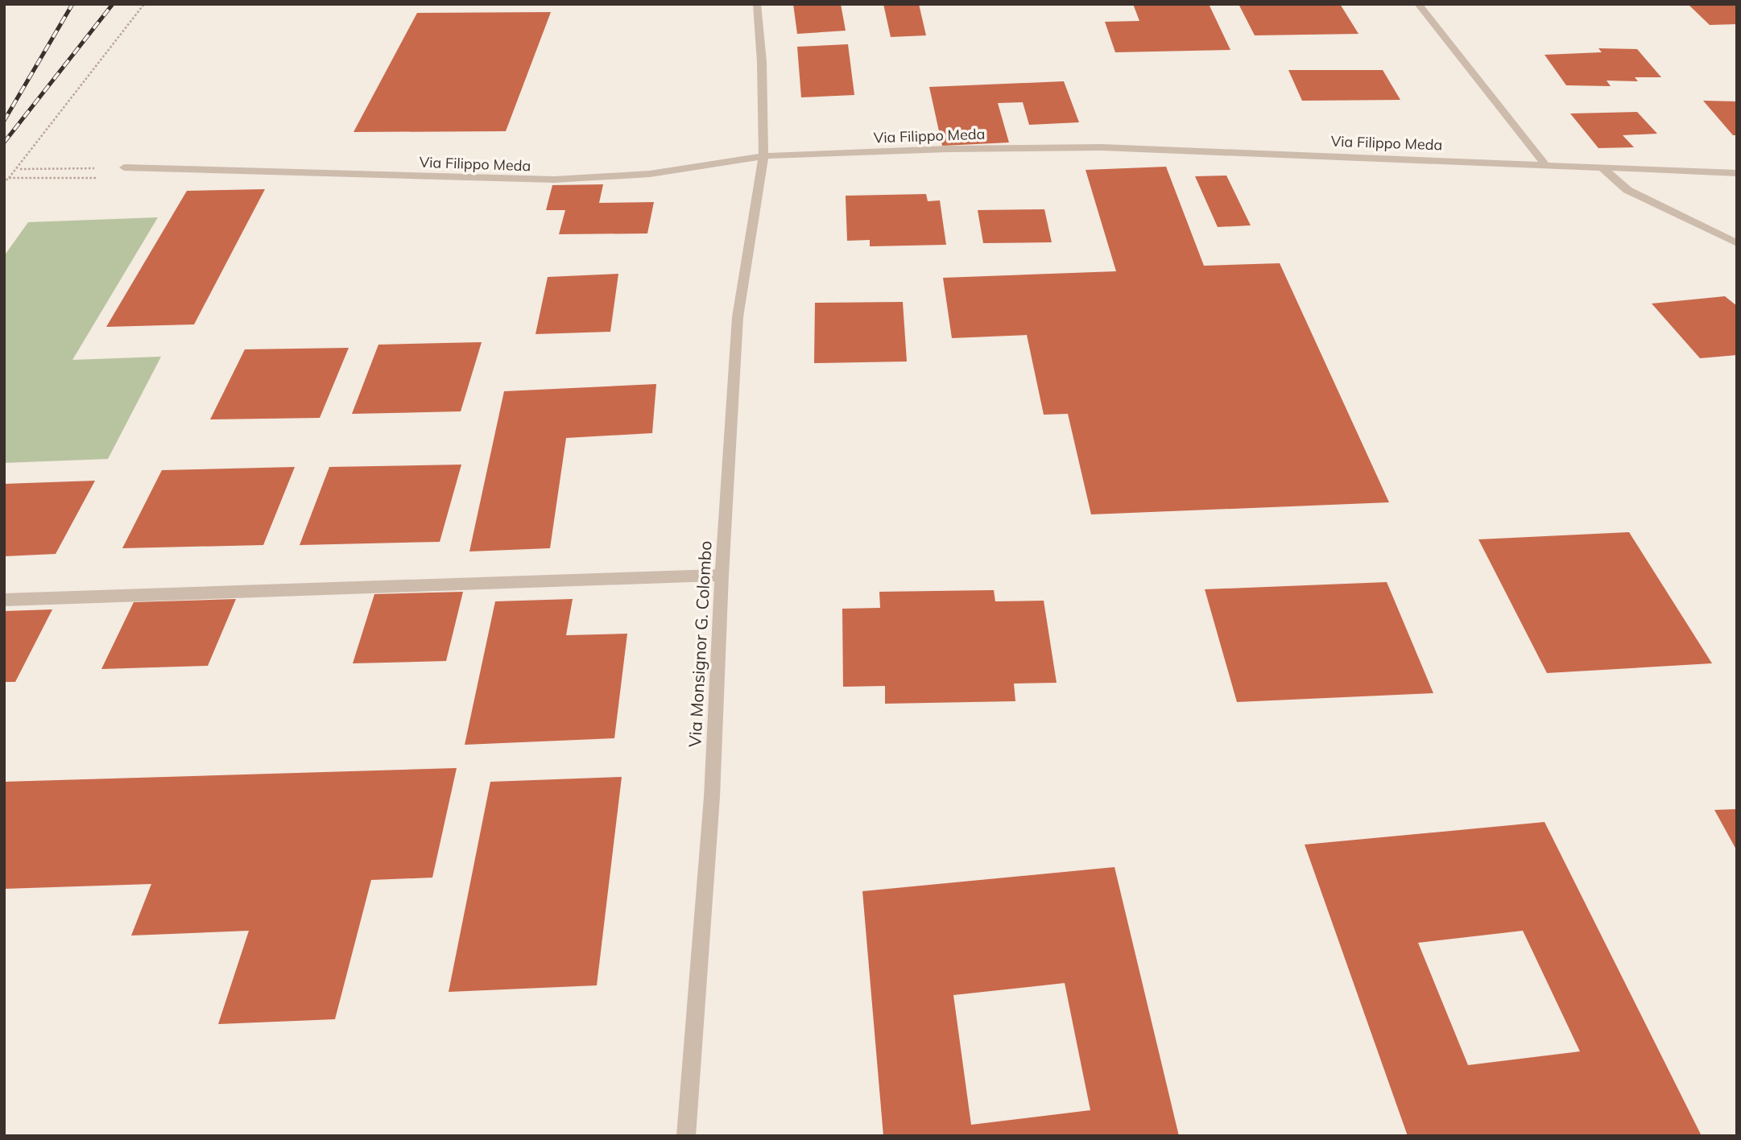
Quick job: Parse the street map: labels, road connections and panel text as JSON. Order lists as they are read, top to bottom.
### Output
{
  "streets": {
    "street": ["Via Filippo Meda", "Via Monsignor G. Colombo"]
  },
  "crossings": [
    ["Via Filippo Meda", "Via Monsignor G. Colombo"]
  ]
}
